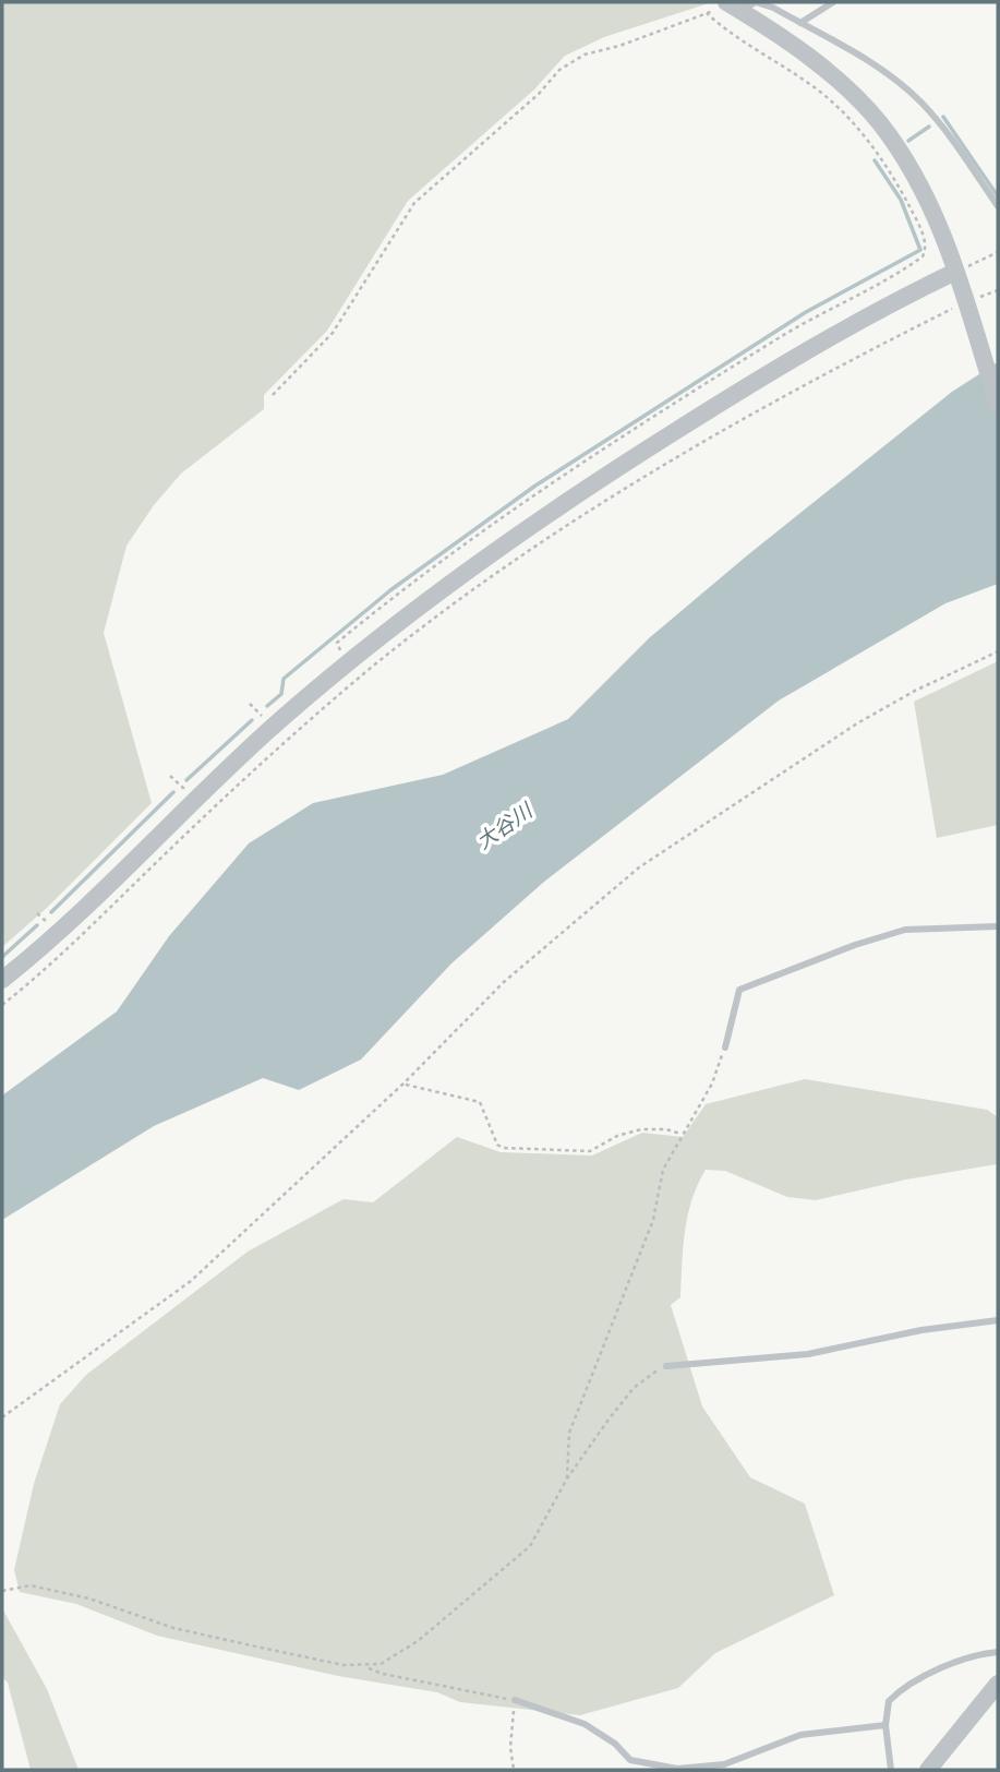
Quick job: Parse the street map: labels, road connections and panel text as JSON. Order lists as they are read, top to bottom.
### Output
{
  "water": ["大谷川"]
}
